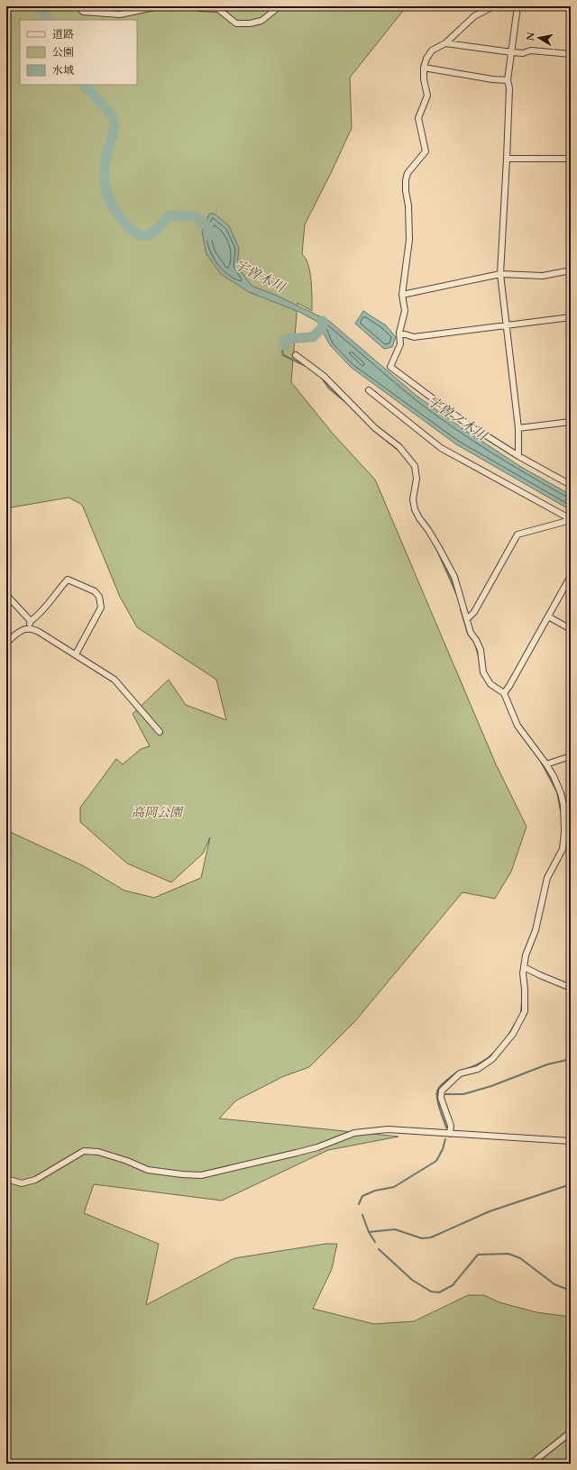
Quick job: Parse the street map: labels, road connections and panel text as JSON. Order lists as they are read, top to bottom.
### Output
{
  "water": ["宇曽木川", "宇曽ノ木川"],
  "parks": ["高岡公園"],
  "legend": ["道路", "公園", "水域"],
  "north": "left"
}
